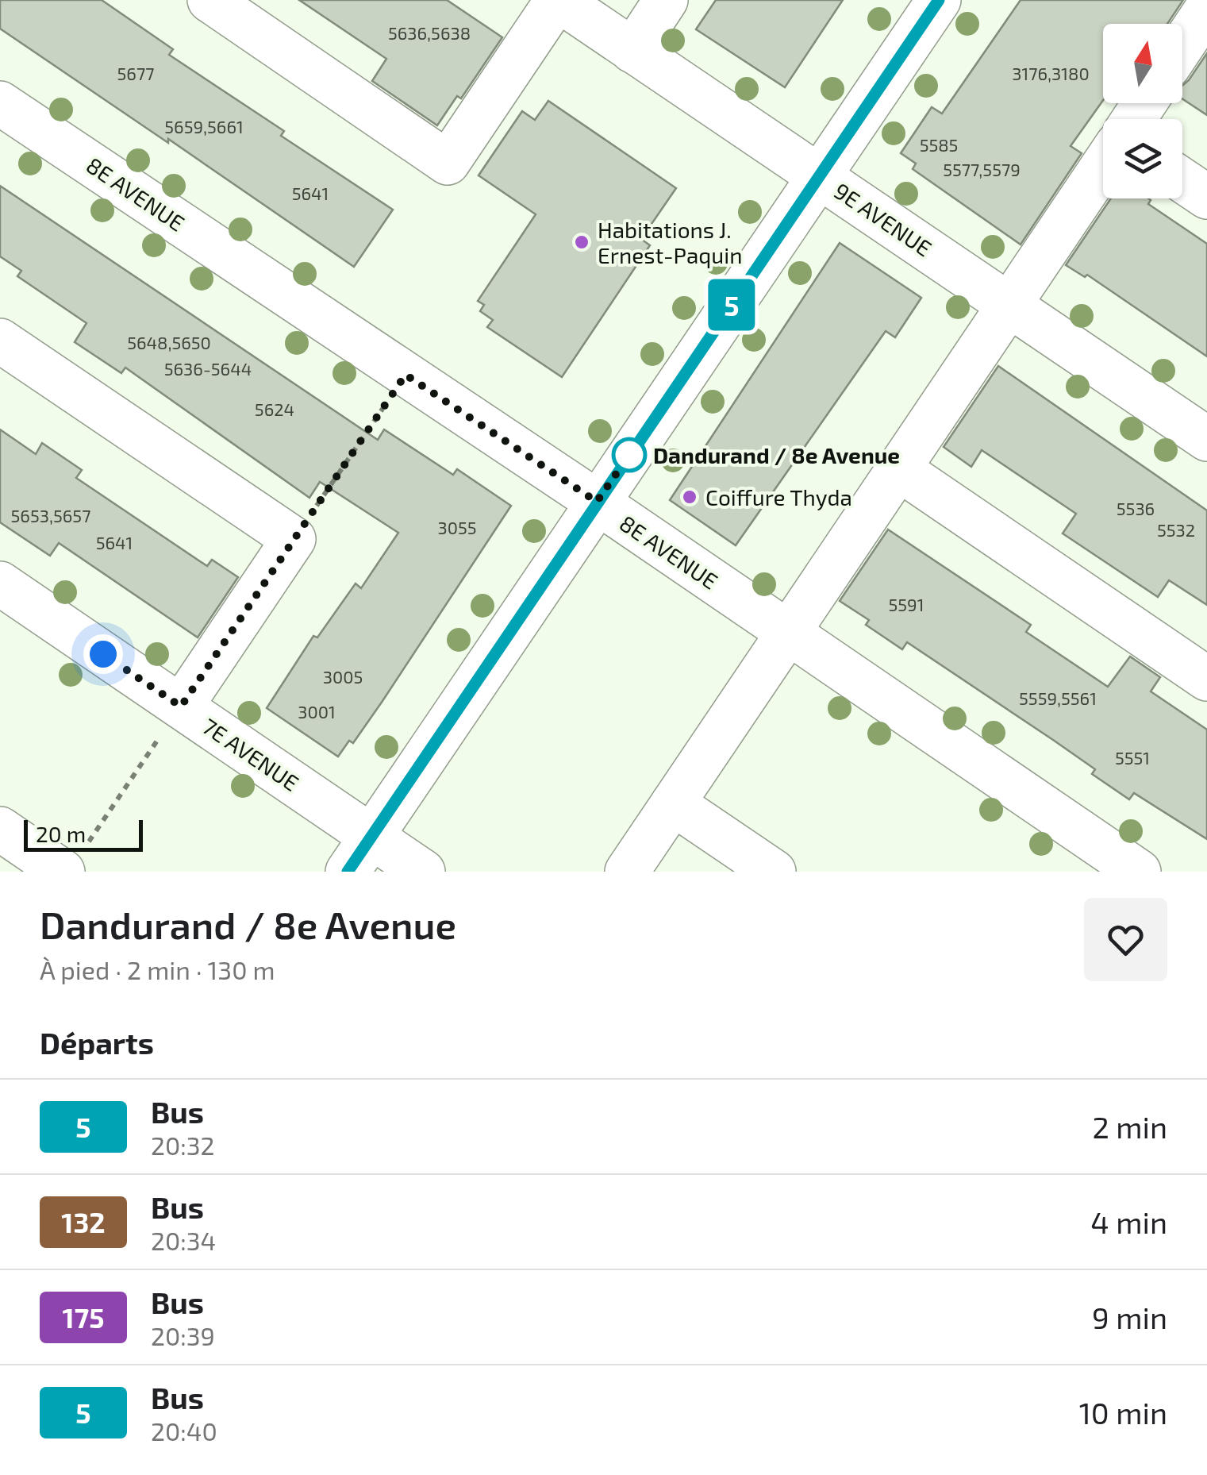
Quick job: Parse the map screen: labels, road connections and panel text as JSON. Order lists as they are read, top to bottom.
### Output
{
  "streets": {
    "street": ["8E AVENUE", "9E AVENUE", "7E AVENUE"]
  },
  "places": ["Habitations J. Ernest-Paquin", "Dandurand / 8e Avenue", "Coiffure Thyda"],
  "lines": ["bus line 5"],
  "house_numbers": [
    "5636,5638",
    "5677",
    "3176,3180",
    "5659,5661",
    "5585",
    "5577,5579",
    "5641",
    "5648,5650",
    "5636-5644",
    "5624",
    "5536",
    "5653,5657",
    "3055",
    "5532",
    "5641",
    "5591",
    "3005",
    "5559,5561",
    "3001",
    "5551"
  ],
  "scale_bar": "20 m",
  "north": "top",
  "page": {
    "on_map": "5",
    "scale": "20 m",
    "heading": [
      ["Dandurand / 8e Avenue", "À pied · 2 min · 130 m"],
      "Départs"
    ],
    "list": [
      {
        "mark": "5",
        "name": "Bus",
        "note": "20:32",
        "value": "2 min"
      },
      {
        "mark": "132",
        "name": "Bus",
        "note": "20:34",
        "value": "4 min"
      },
      {
        "mark": "175",
        "name": "Bus",
        "note": "20:39",
        "value": "9 min"
      },
      {
        "mark": "5",
        "name": "Bus",
        "note": "20:40",
        "value": "10 min"
      }
    ]
  }
}
